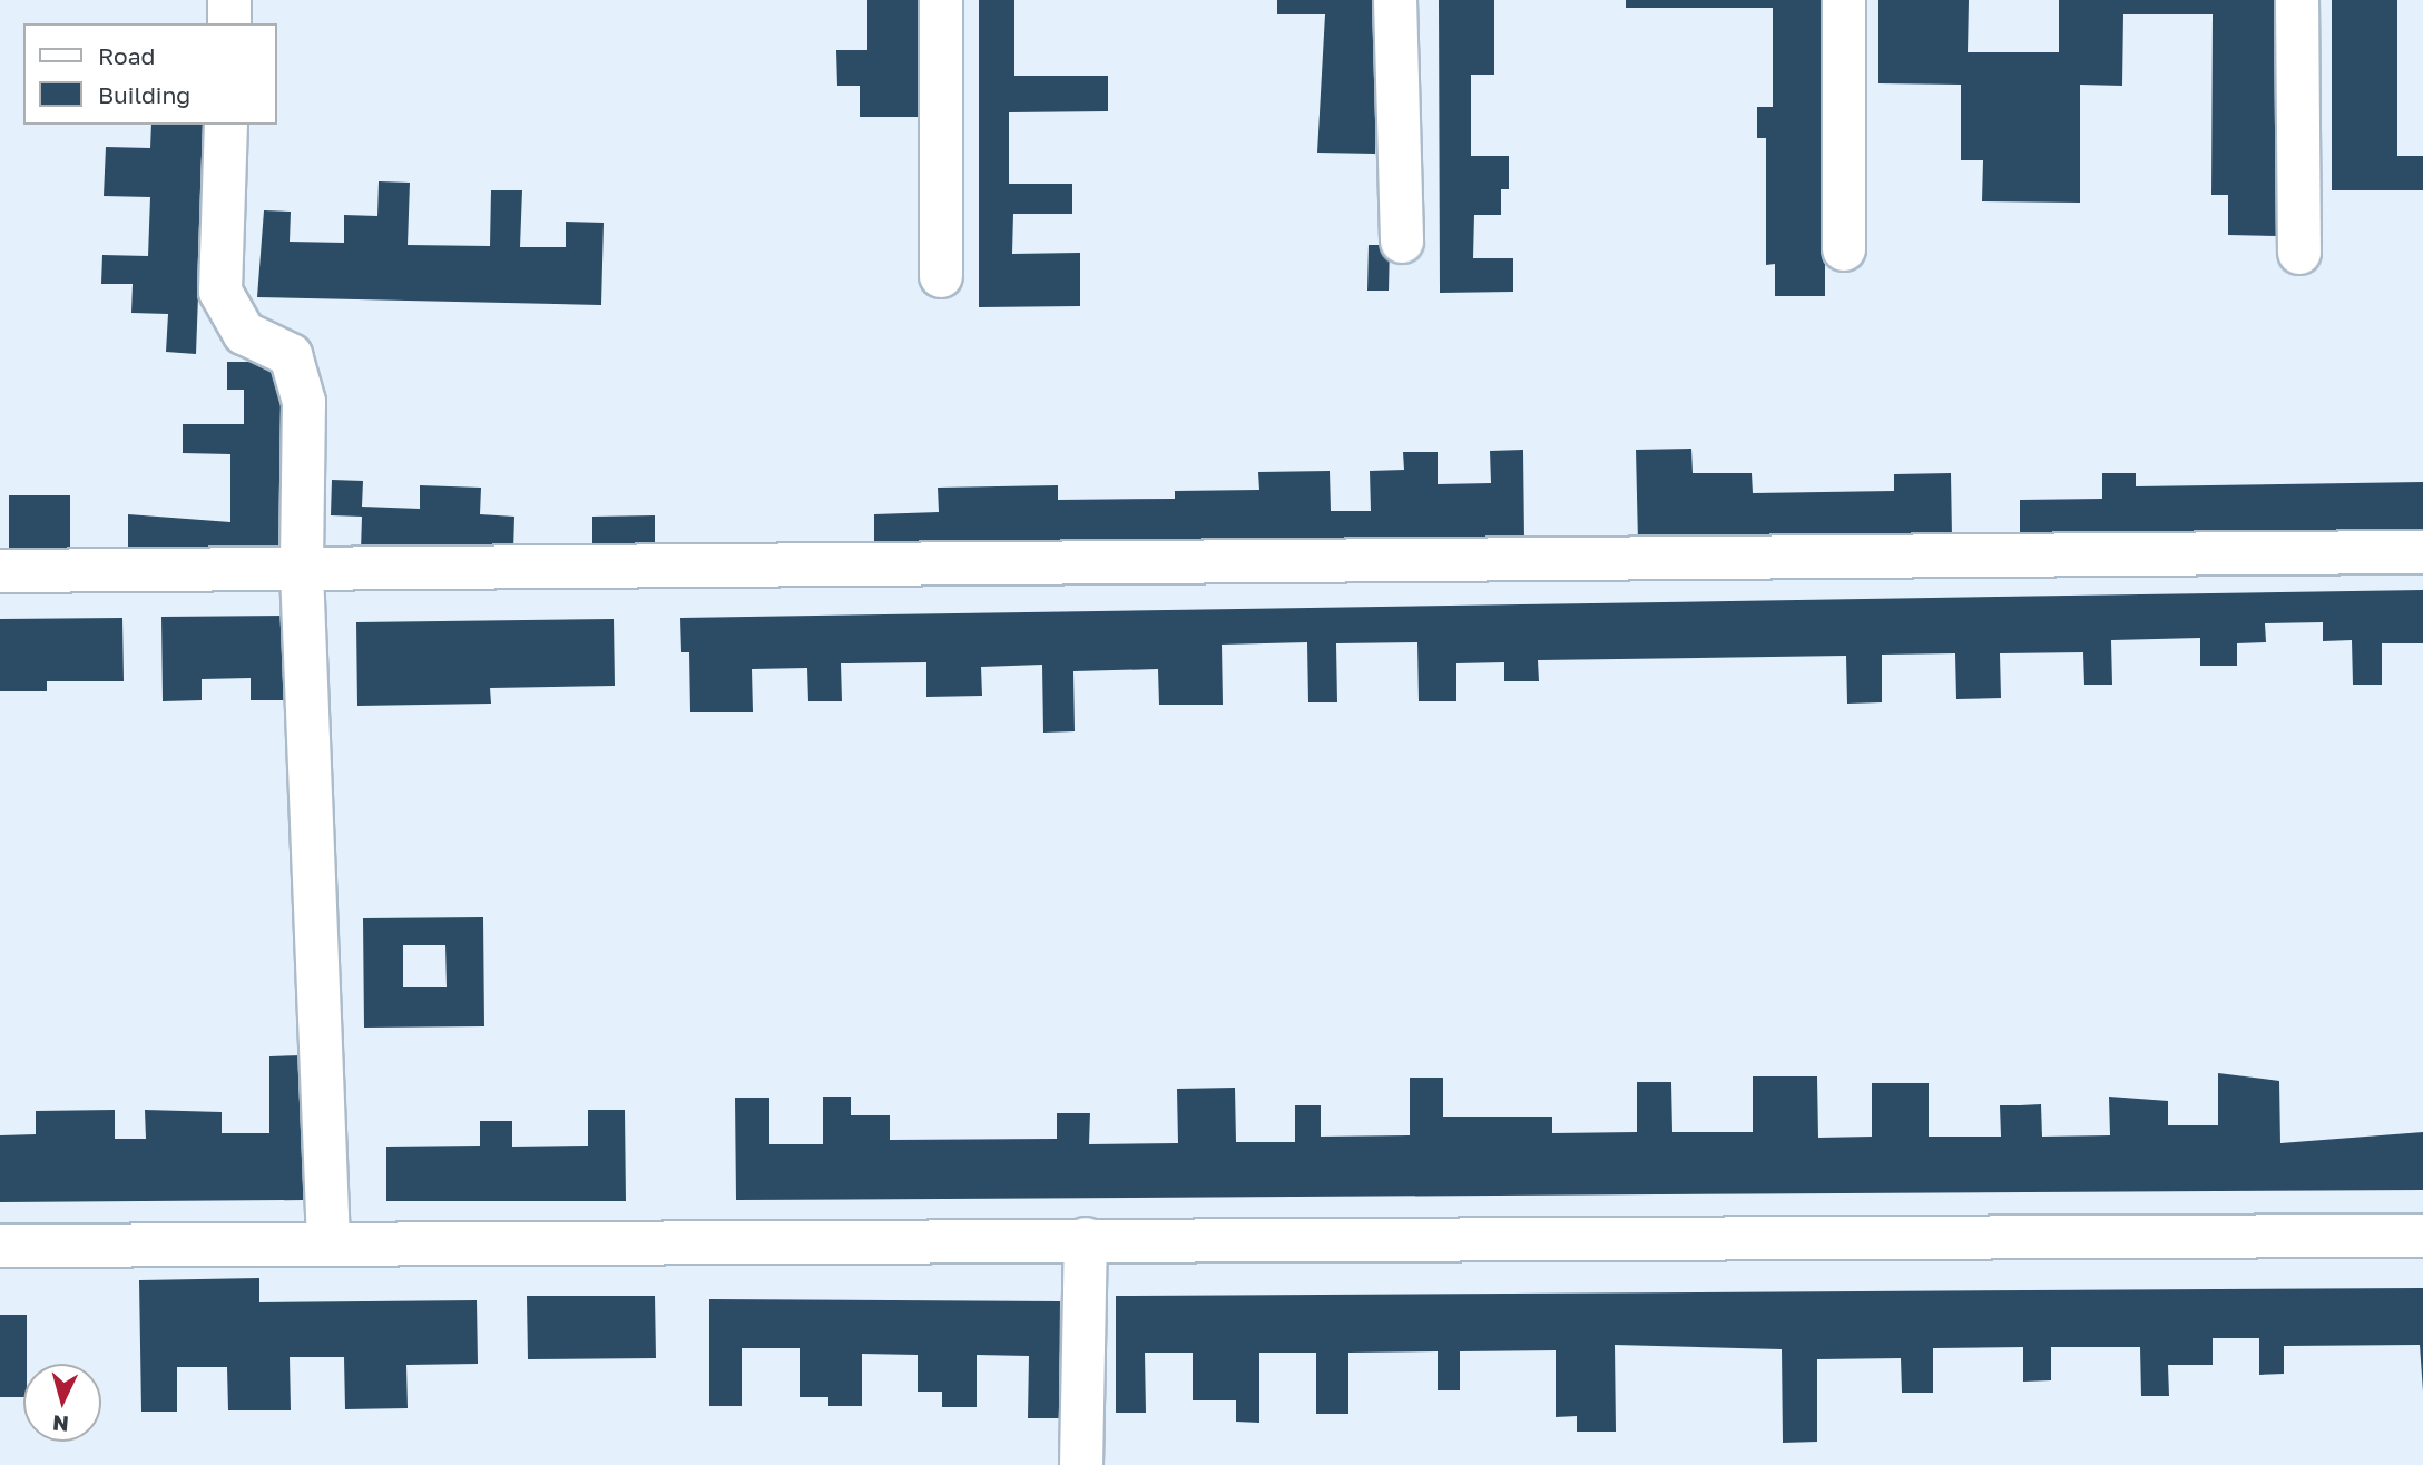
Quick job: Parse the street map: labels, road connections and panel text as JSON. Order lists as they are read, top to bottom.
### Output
{
  "legend": ["Road", "Building"],
  "north": "bottom"
}
